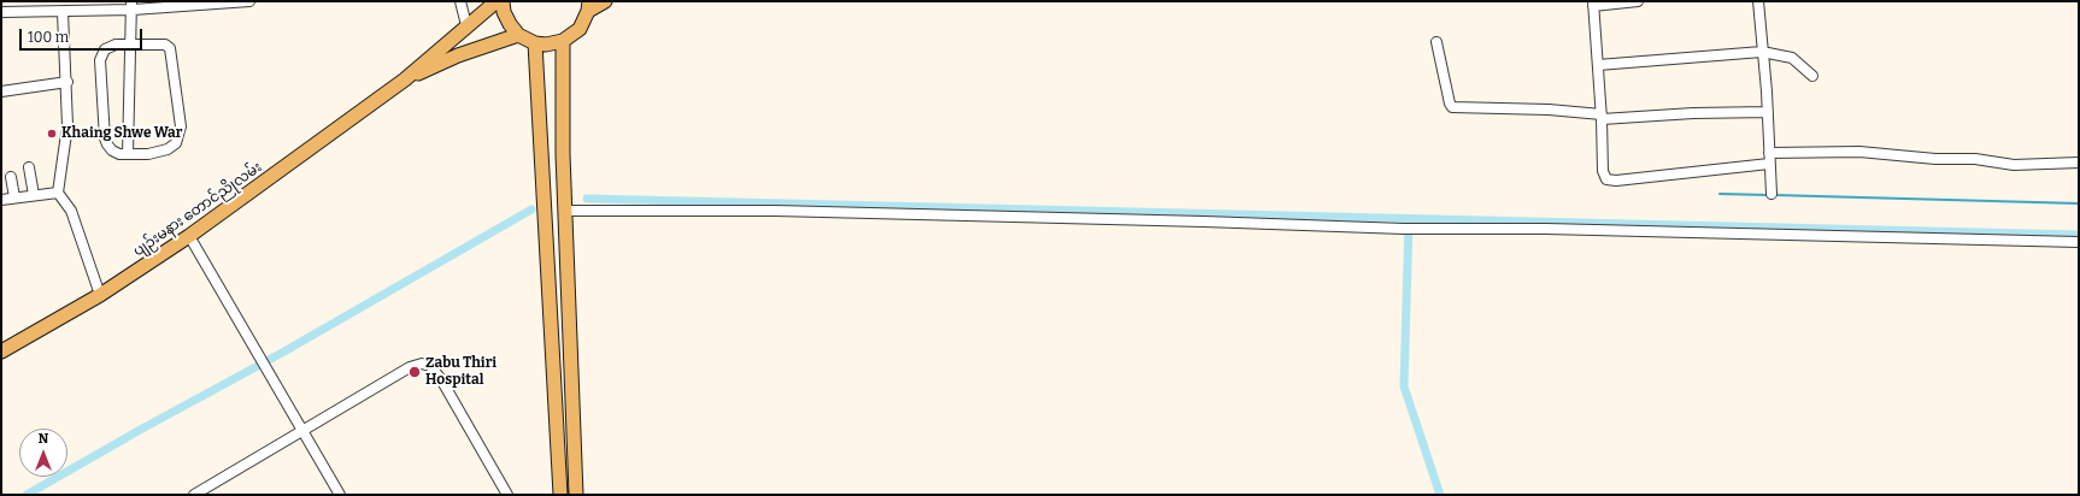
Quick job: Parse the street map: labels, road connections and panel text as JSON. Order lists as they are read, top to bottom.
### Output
{
  "streets": {
    "main road": ["ပျဉ်းမနား တောင်ညိုလမ်း"]
  },
  "places": ["Khaing Shwe War", "Zabu Thiri Hospital"],
  "scale_bar": "100 m",
  "north": "top"
}
